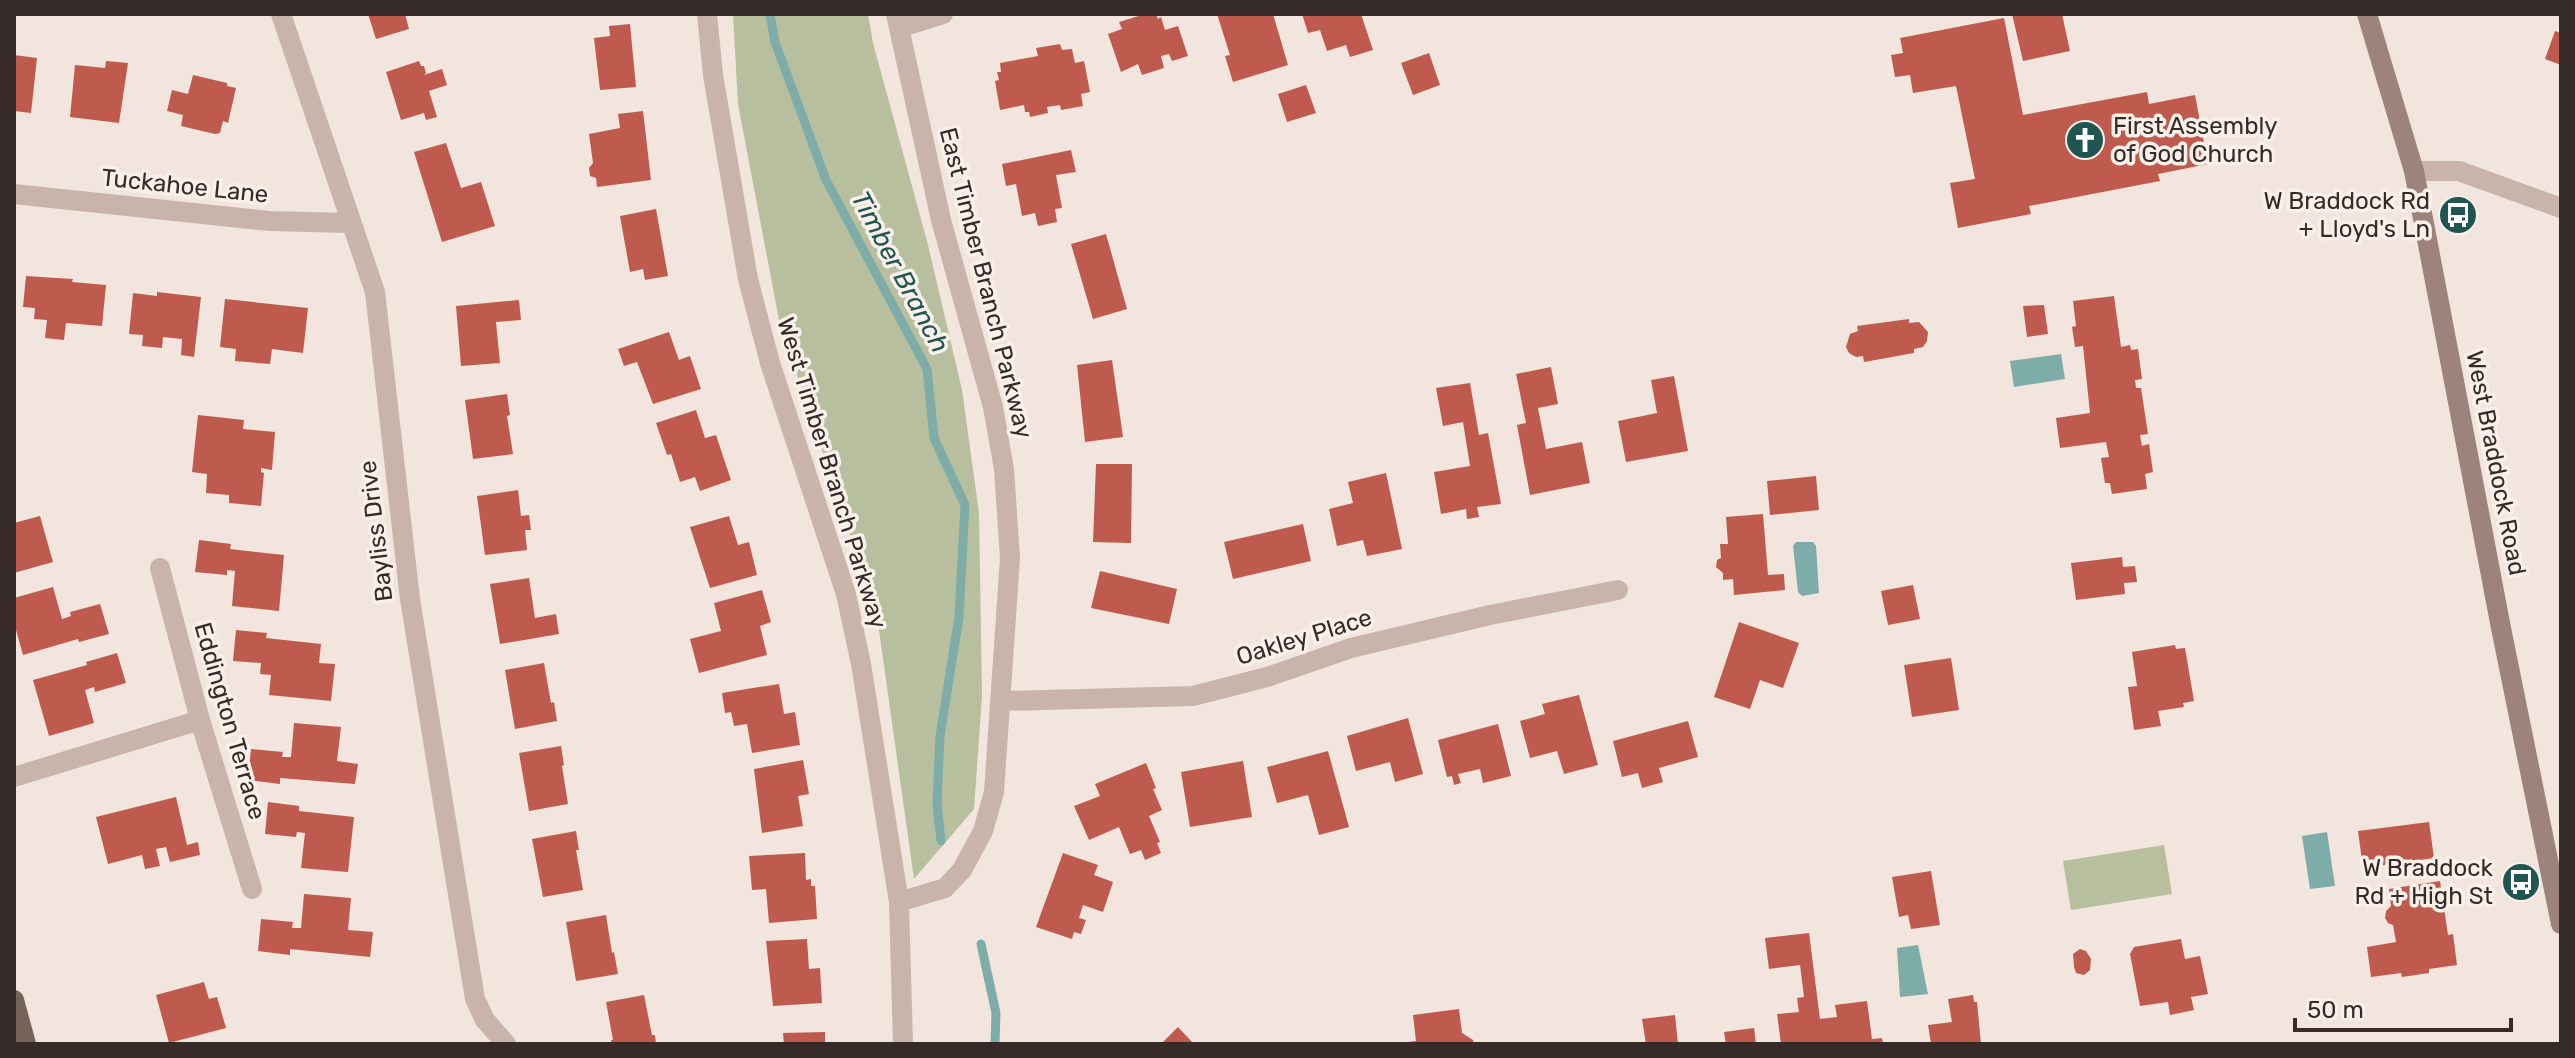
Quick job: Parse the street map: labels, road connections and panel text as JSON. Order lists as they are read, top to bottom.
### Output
{
  "streets": {
    "main road": ["West Braddock Road"],
    "street": [
      "Tuckahoe Lane",
      "East Timber Branch Parkway",
      "West Timber Branch Parkway",
      "Bayliss Drive",
      "Oakley Place",
      "Eddington Terrace"
    ]
  },
  "crossings": [
    ["Tuckahoe Lane", "Bayliss Drive"],
    ["East Timber Branch Parkway", "West Timber Branch Parkway"],
    ["East Timber Branch Parkway", "Oakley Place"]
  ],
  "water": ["Timber Branch"],
  "places": {
    "church": ["First Assembly of God Church"],
    "bus stop": ["W Braddock Rd + Lloyd's Ln", "W Braddock Rd + High St"]
  },
  "scale_bar": "50 m"
}
